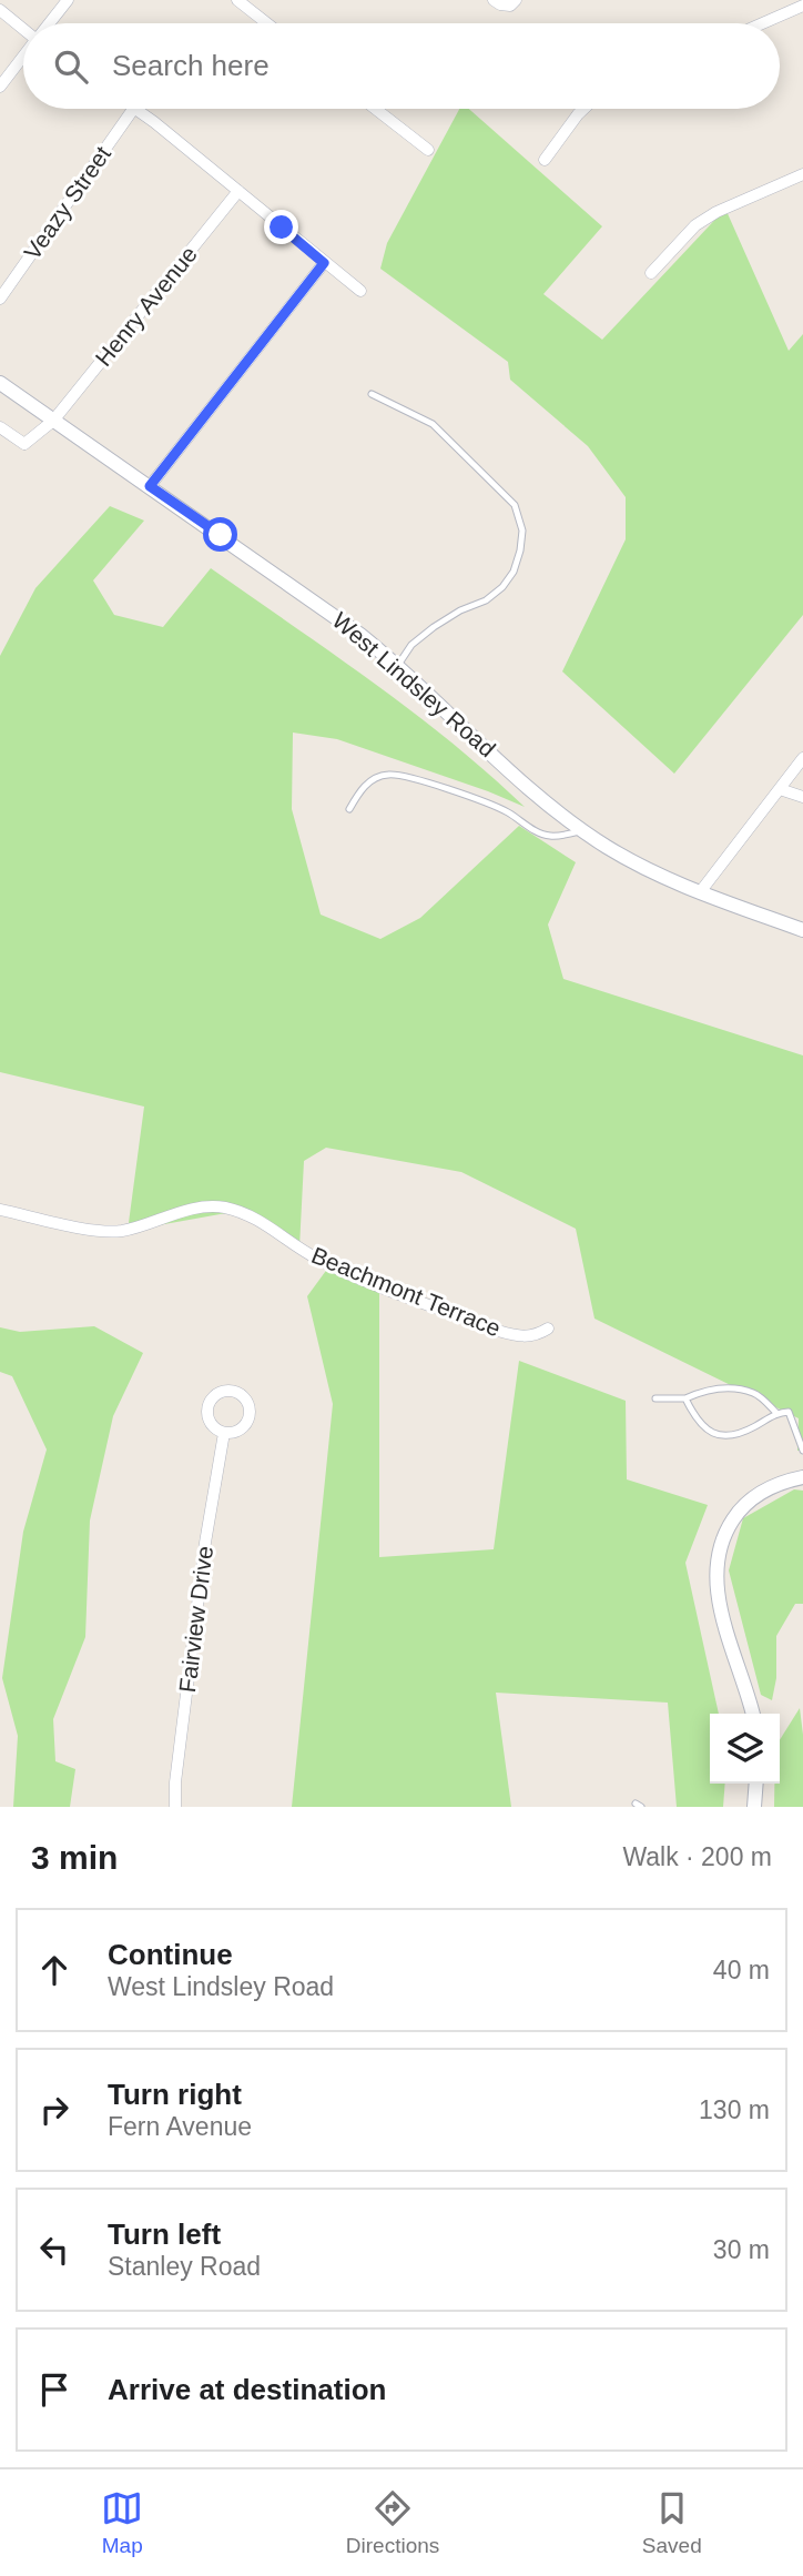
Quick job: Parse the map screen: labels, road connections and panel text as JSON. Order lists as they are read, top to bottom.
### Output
{
  "streets": {
    "street": [
      "Veazy Street",
      "Henry Avenue",
      "West Lindsley Road",
      "Beachmont Terrace",
      "Fairview Drive"
    ]
  },
  "crossings": [
    ["Henry Avenue", "West Lindsley Road"]
  ],
  "page": {
    "search": "Search here",
    "heading": ["3 min", "Walk · 200 m"],
    "list": [
      ["Continue", "West Lindsley Road", "40 m"],
      ["Turn right", "Fern Avenue", "130 m"],
      ["Turn left", "Stanley Road", "30 m"],
      "Arrive at destination"
    ],
    "nav": ["Map", "Directions", "Saved"]
  }
}
